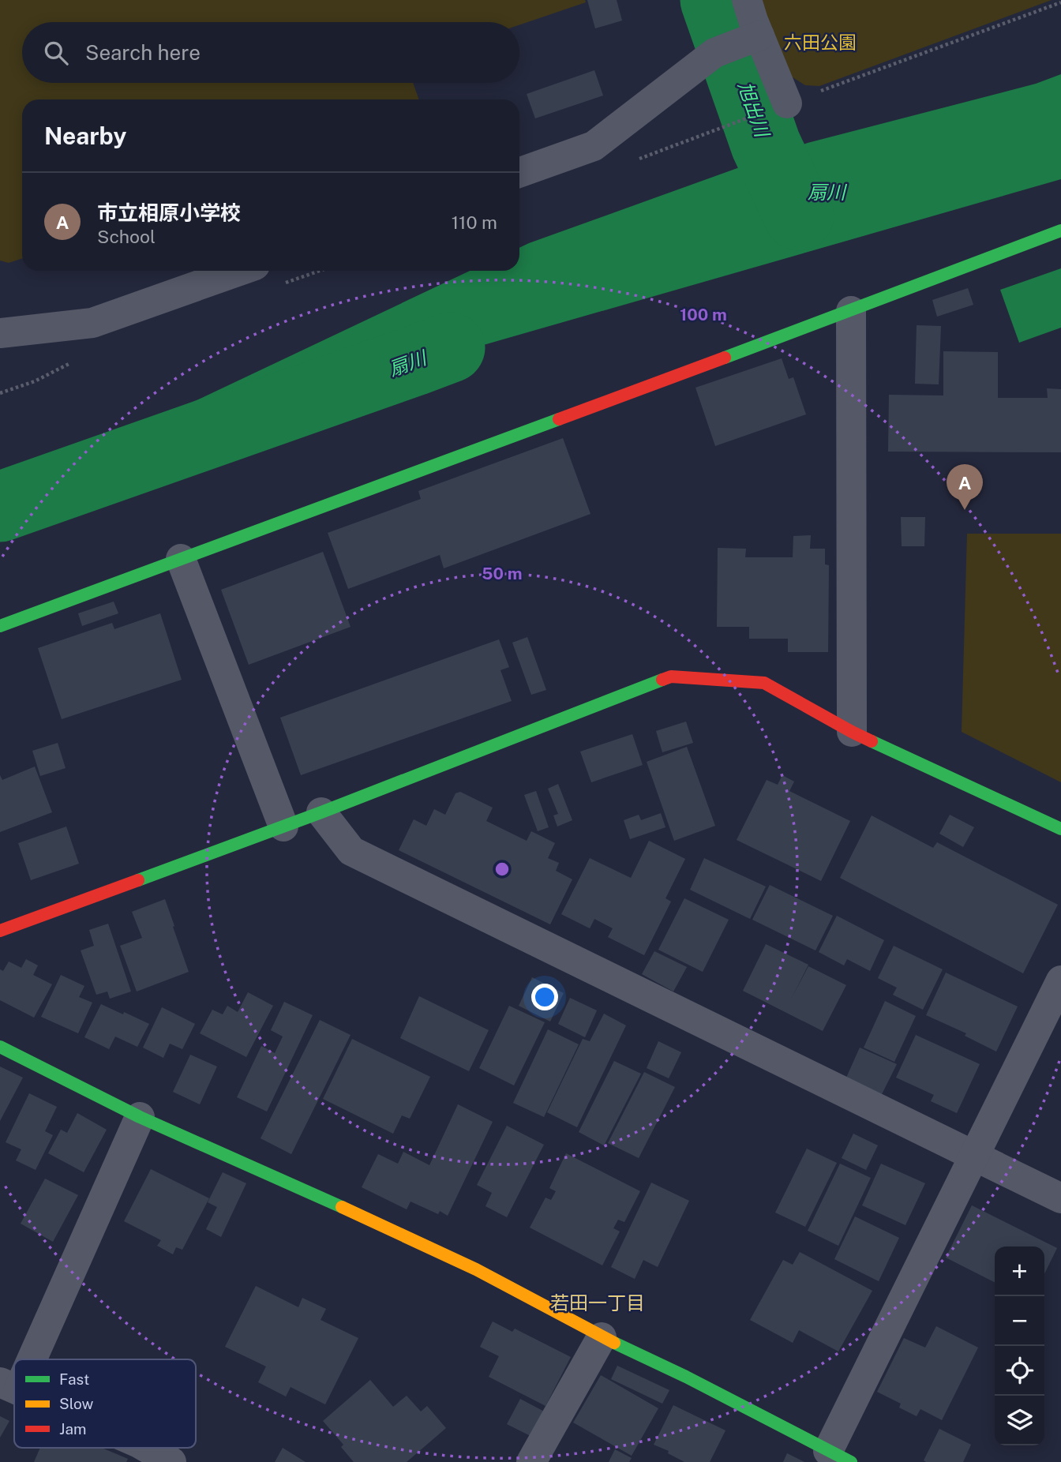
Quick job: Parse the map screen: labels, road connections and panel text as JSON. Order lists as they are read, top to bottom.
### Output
{
  "districts": ["若田一丁目"],
  "water": ["旭出川", "扇川"],
  "parks": ["六田公園"],
  "legend": ["Fast", "Slow", "Jam"],
  "page": {
    "search": "Search here",
    "heading": "Nearby",
    "list": [
      {
        "mark": "A",
        "name": "市立相原小学校",
        "note": "School",
        "value": "110 m"
      }
    ],
    "pins": "A",
    "map_buttons": ["+", "−"]
  },
  "rings": ["100 m", "50 m"]
}
